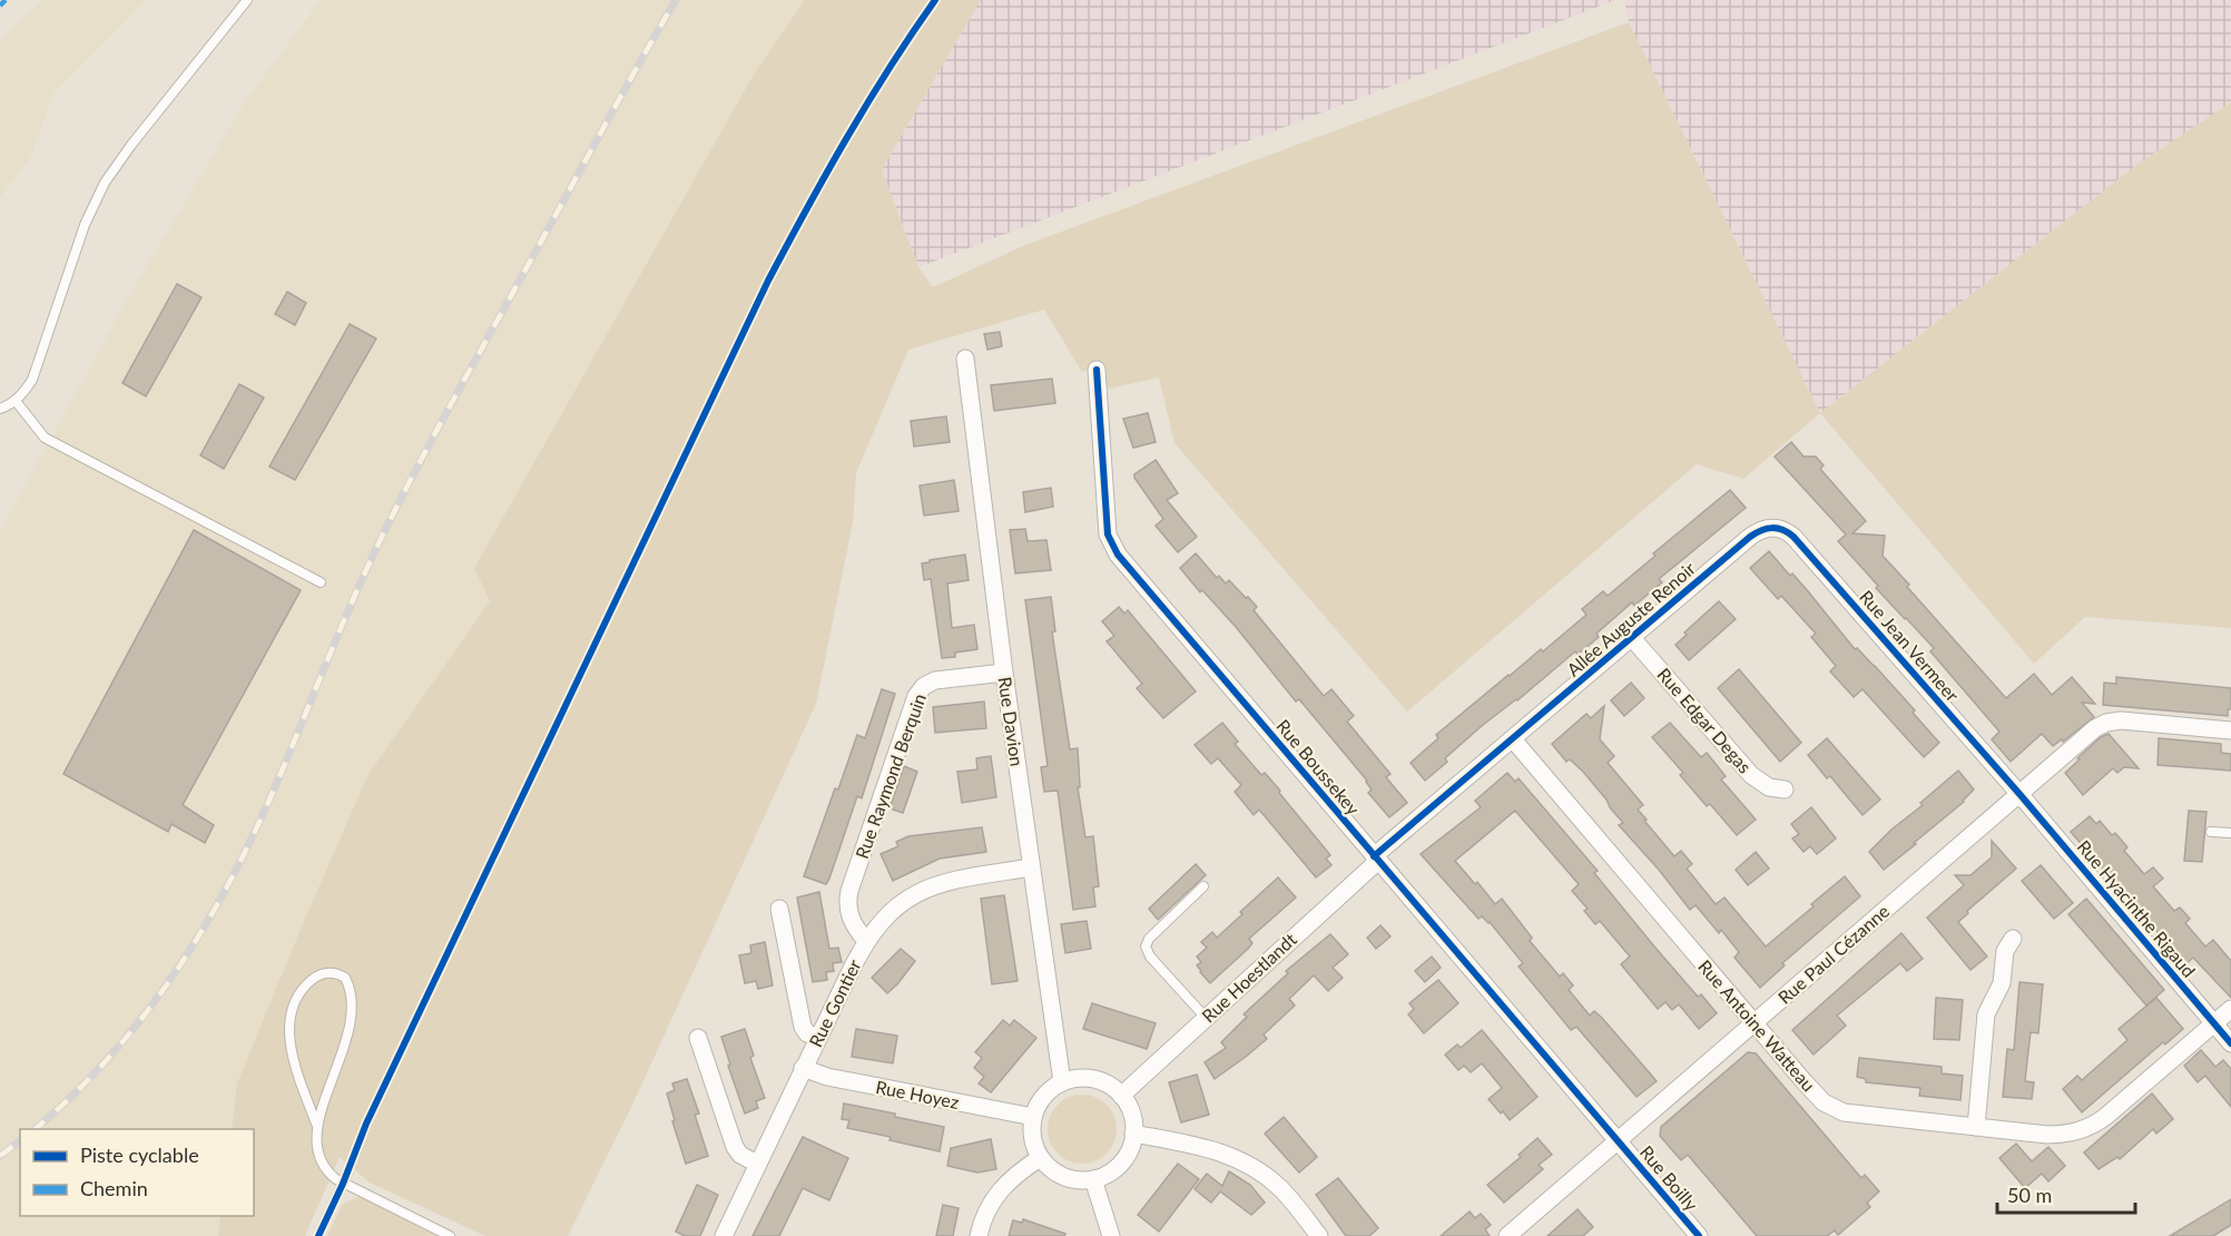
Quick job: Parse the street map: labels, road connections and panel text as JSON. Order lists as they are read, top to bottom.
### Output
{
  "streets": {
    "street": [
      "Allée Auguste Renoir",
      "Rue Jean Vermeer",
      "Rue Edgar Degas",
      "Rue Davion",
      "Rue Boussekey",
      "Rue Raymond Berquin",
      "Rue Hyacinthe Rigaud",
      "Rue Paul Cézanne",
      "Rue Hoestlandt",
      "Rue Gontier",
      "Rue Antoine Watteau",
      "Rue Hoyez",
      "Rue Boilly"
    ]
  },
  "crossings": [
    ["Allée Auguste Renoir", "Rue Jean Vermeer"],
    ["Allée Auguste Renoir", "Rue Edgar Degas"],
    ["Allée Auguste Renoir", "Rue Antoine Watteau"],
    ["Rue Jean Vermeer", "Rue Hyacinthe Rigaud"],
    ["Rue Jean Vermeer", "Rue Paul Cézanne"],
    ["Rue Davion", "Rue Raymond Berquin"],
    ["Rue Davion", "Rue Hoestlandt"],
    ["Rue Davion", "Rue Gontier"],
    ["Rue Davion", "Rue Hoyez"],
    ["Rue Boussekey", "Rue Paul Cézanne"],
    ["Rue Boussekey", "Rue Hoestlandt"],
    ["Rue Boussekey", "Rue Boilly"],
    ["Rue Raymond Berquin", "Rue Gontier"],
    ["Rue Hyacinthe Rigaud", "Rue Paul Cézanne"],
    ["Rue Hyacinthe Rigaud", "Rue Antoine Watteau"],
    ["Rue Paul Cézanne", "Rue Antoine Watteau"],
    ["Rue Paul Cézanne", "Rue Boilly"],
    ["Rue Hoestlandt", "Rue Hoyez"],
    ["Rue Gontier", "Rue Hoyez"]
  ],
  "legend": ["Piste cyclable", "Chemin"],
  "scale_bar": "50 m"
}
